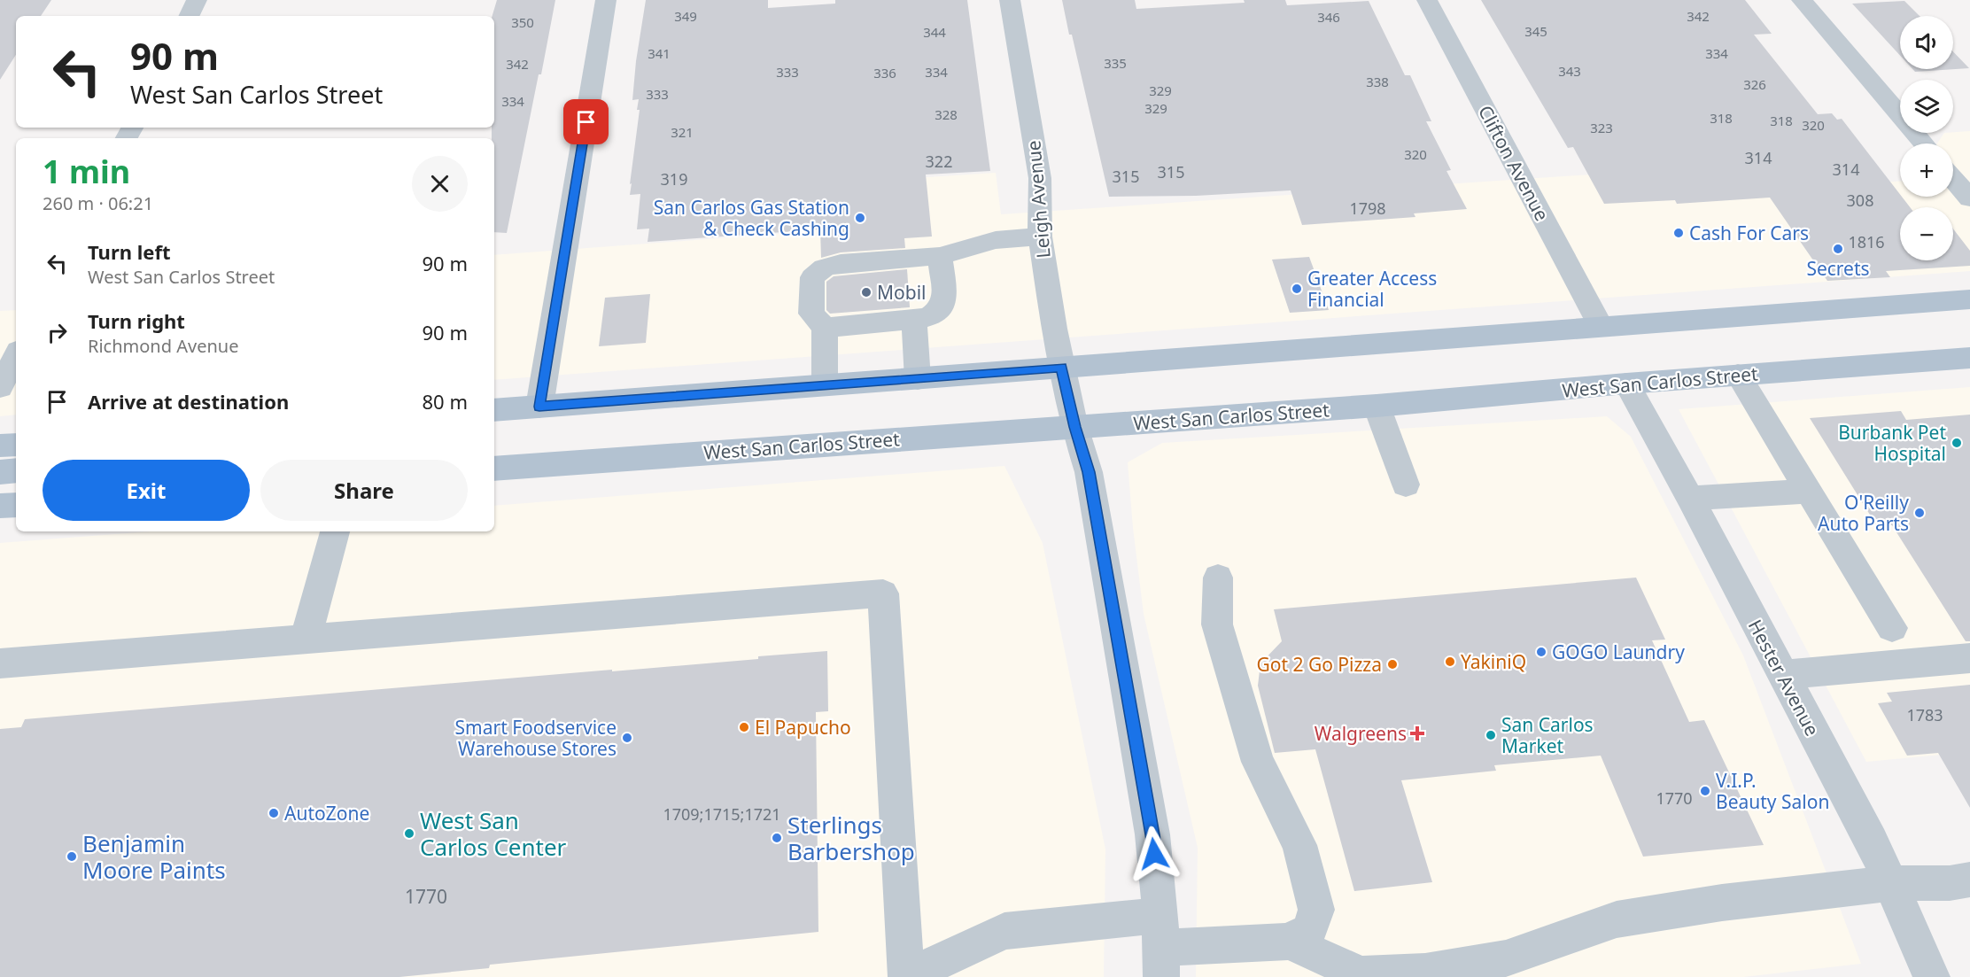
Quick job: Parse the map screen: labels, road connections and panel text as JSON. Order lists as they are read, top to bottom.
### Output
{
  "streets": {
    "main road": ["West San Carlos Street"],
    "street": ["Clifton Avenue", "Leigh Avenue", "Hester Avenue"]
  },
  "crossings": [
    ["Leigh Avenue", "West San Carlos Street"],
    ["West San Carlos Street", "Hester Avenue"]
  ],
  "places": {
    "other": [
      "San Carlos Gas Station & Check Cashing",
      "Cash For Cars",
      "Secrets",
      "Greater Access Financial",
      "Mobil",
      "Burbank Pet Hospital",
      "O'Reilly Auto Parts",
      "GOGO Laundry",
      "YakiniQ",
      "Got 2 Go Pizza",
      "El Papucho",
      "San Carlos Market",
      "Smart Foodservice Warehouse Stores",
      "V.I.P. Beauty Salon",
      "AutoZone",
      "West San Carlos Center",
      "Sterlings Barbershop",
      "Benjamin Moore Paints"
    ],
    "health": ["Walgreens"]
  },
  "house_numbers": [
    "349",
    "342",
    "346",
    "350",
    "345",
    "344",
    "341",
    "334",
    "335",
    "342",
    "343",
    "333",
    "334",
    "336",
    "338",
    "326",
    "329",
    "333",
    "334",
    "329",
    "328",
    "318",
    "318",
    "320",
    "323",
    "321",
    "320",
    "314",
    "322",
    "314",
    "315",
    "315",
    "319",
    "308",
    "1798",
    "1816",
    "1783",
    "1770",
    "1709;1715;1721",
    "1770"
  ],
  "page": {
    "map_buttons": ["+", "−"],
    "turn": ["90 m", "West San Carlos Street"],
    "heading": ["1 min", "260 m · 06:21"],
    "list": [
      {
        "name": "Turn left",
        "note": "West San Carlos Street",
        "value": "90 m"
      },
      {
        "name": "Turn right",
        "note": "Richmond Avenue",
        "value": "90 m"
      },
      {
        "name": "Arrive at destination",
        "value": "80 m"
      }
    ],
    "buttons": ["Exit", "Share"]
  }
}
